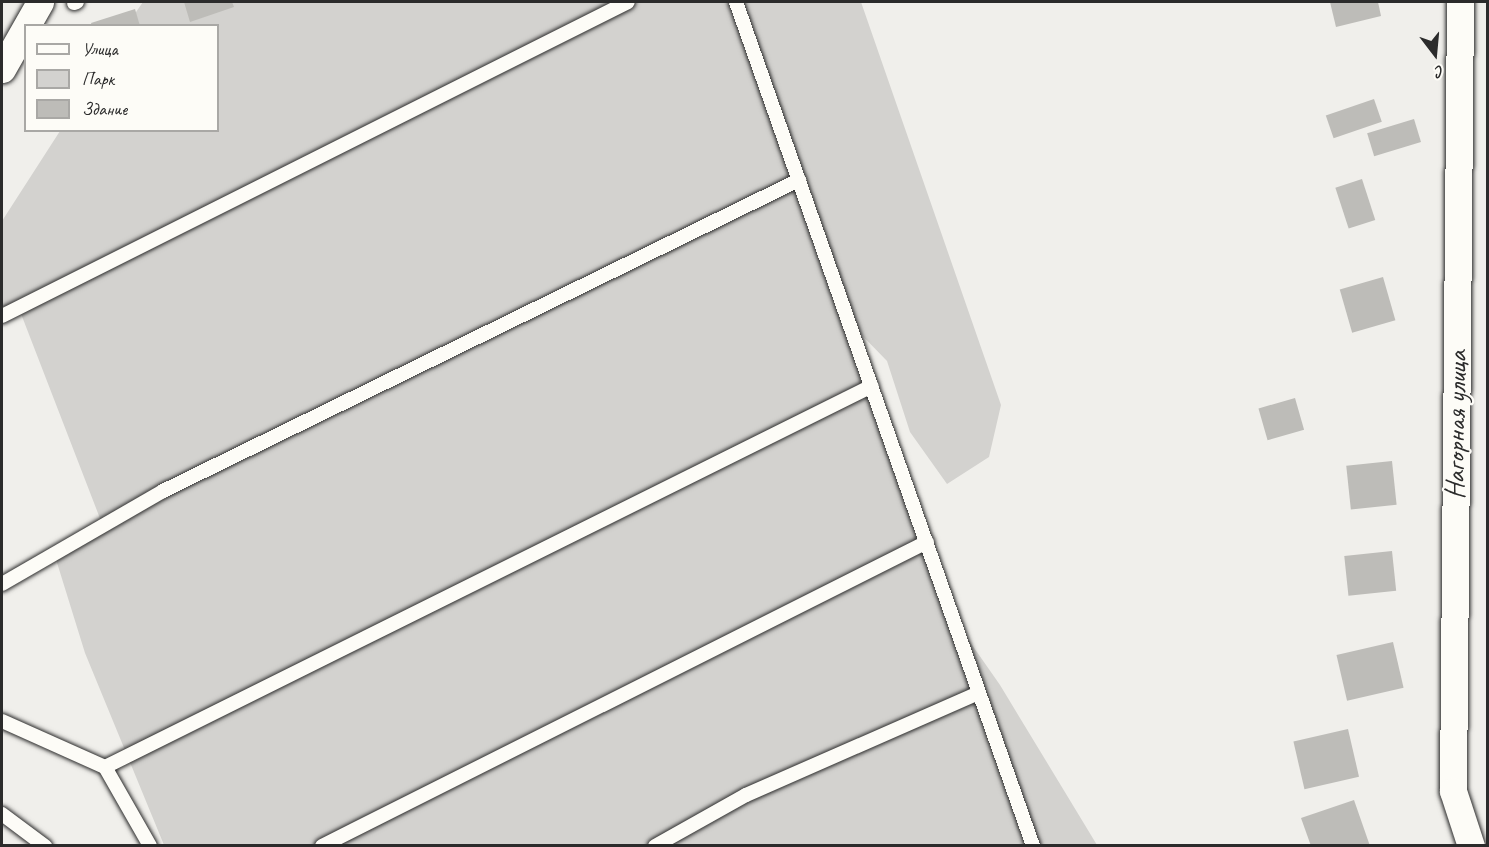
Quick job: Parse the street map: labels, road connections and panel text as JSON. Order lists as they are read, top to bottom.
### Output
{
  "streets": {
    "street": ["Нагорная улица"]
  },
  "legend": ["Улица", "Парк", "Здание"],
  "north": "bottom"
}
